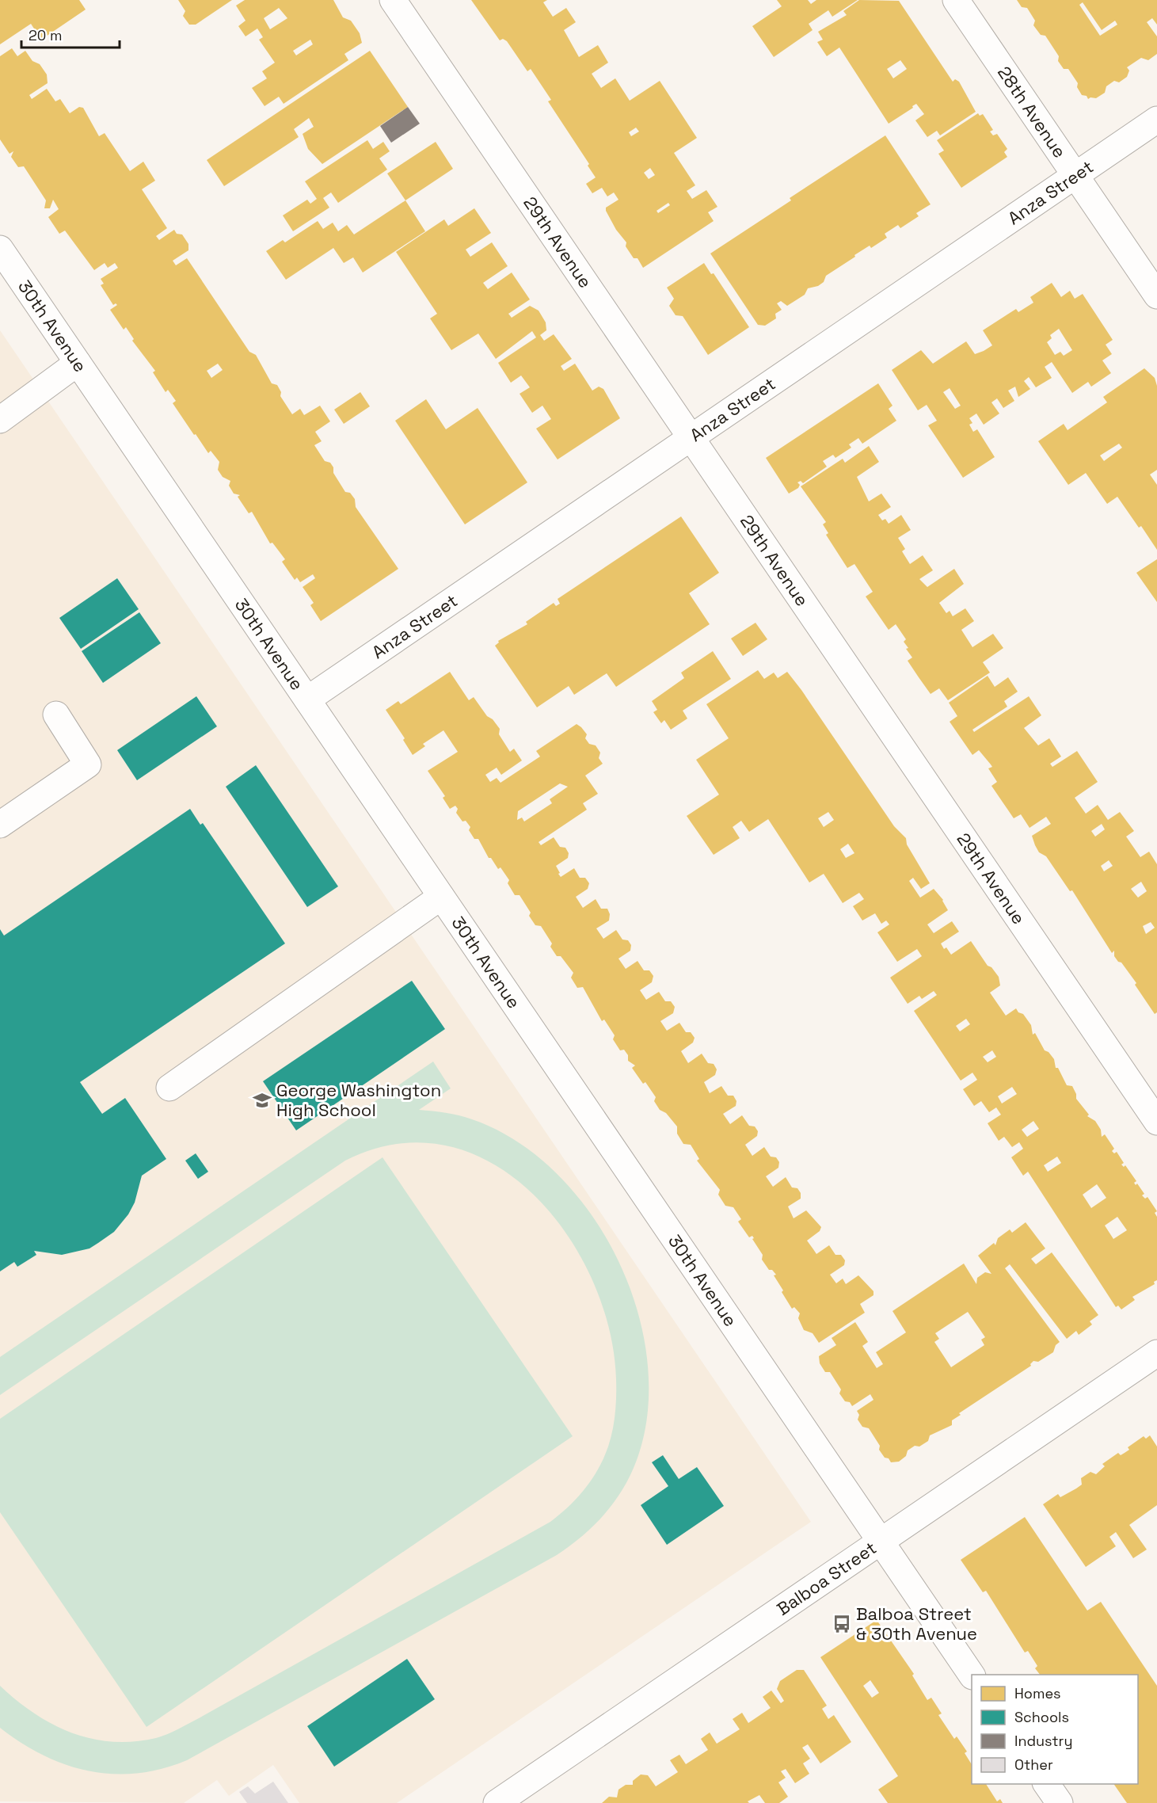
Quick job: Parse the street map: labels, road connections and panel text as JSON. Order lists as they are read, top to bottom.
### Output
{
  "streets": {
    "street": [
      "28th Avenue",
      "Anza Street",
      "29th Avenue",
      "30th Avenue",
      "Balboa Street"
    ]
  },
  "crossings": [
    ["28th Avenue", "Anza Street"],
    ["Anza Street", "29th Avenue"],
    ["Anza Street", "30th Avenue"],
    ["30th Avenue", "Balboa Street"]
  ],
  "places": {
    "school or university": ["George Washington High School"],
    "bus stop": ["Balboa Street & 30th Avenue"]
  },
  "legend": [
    "Homes",
    "Schools",
    "Industry",
    "Other"
  ],
  "scale_bar": "20 m"
}
